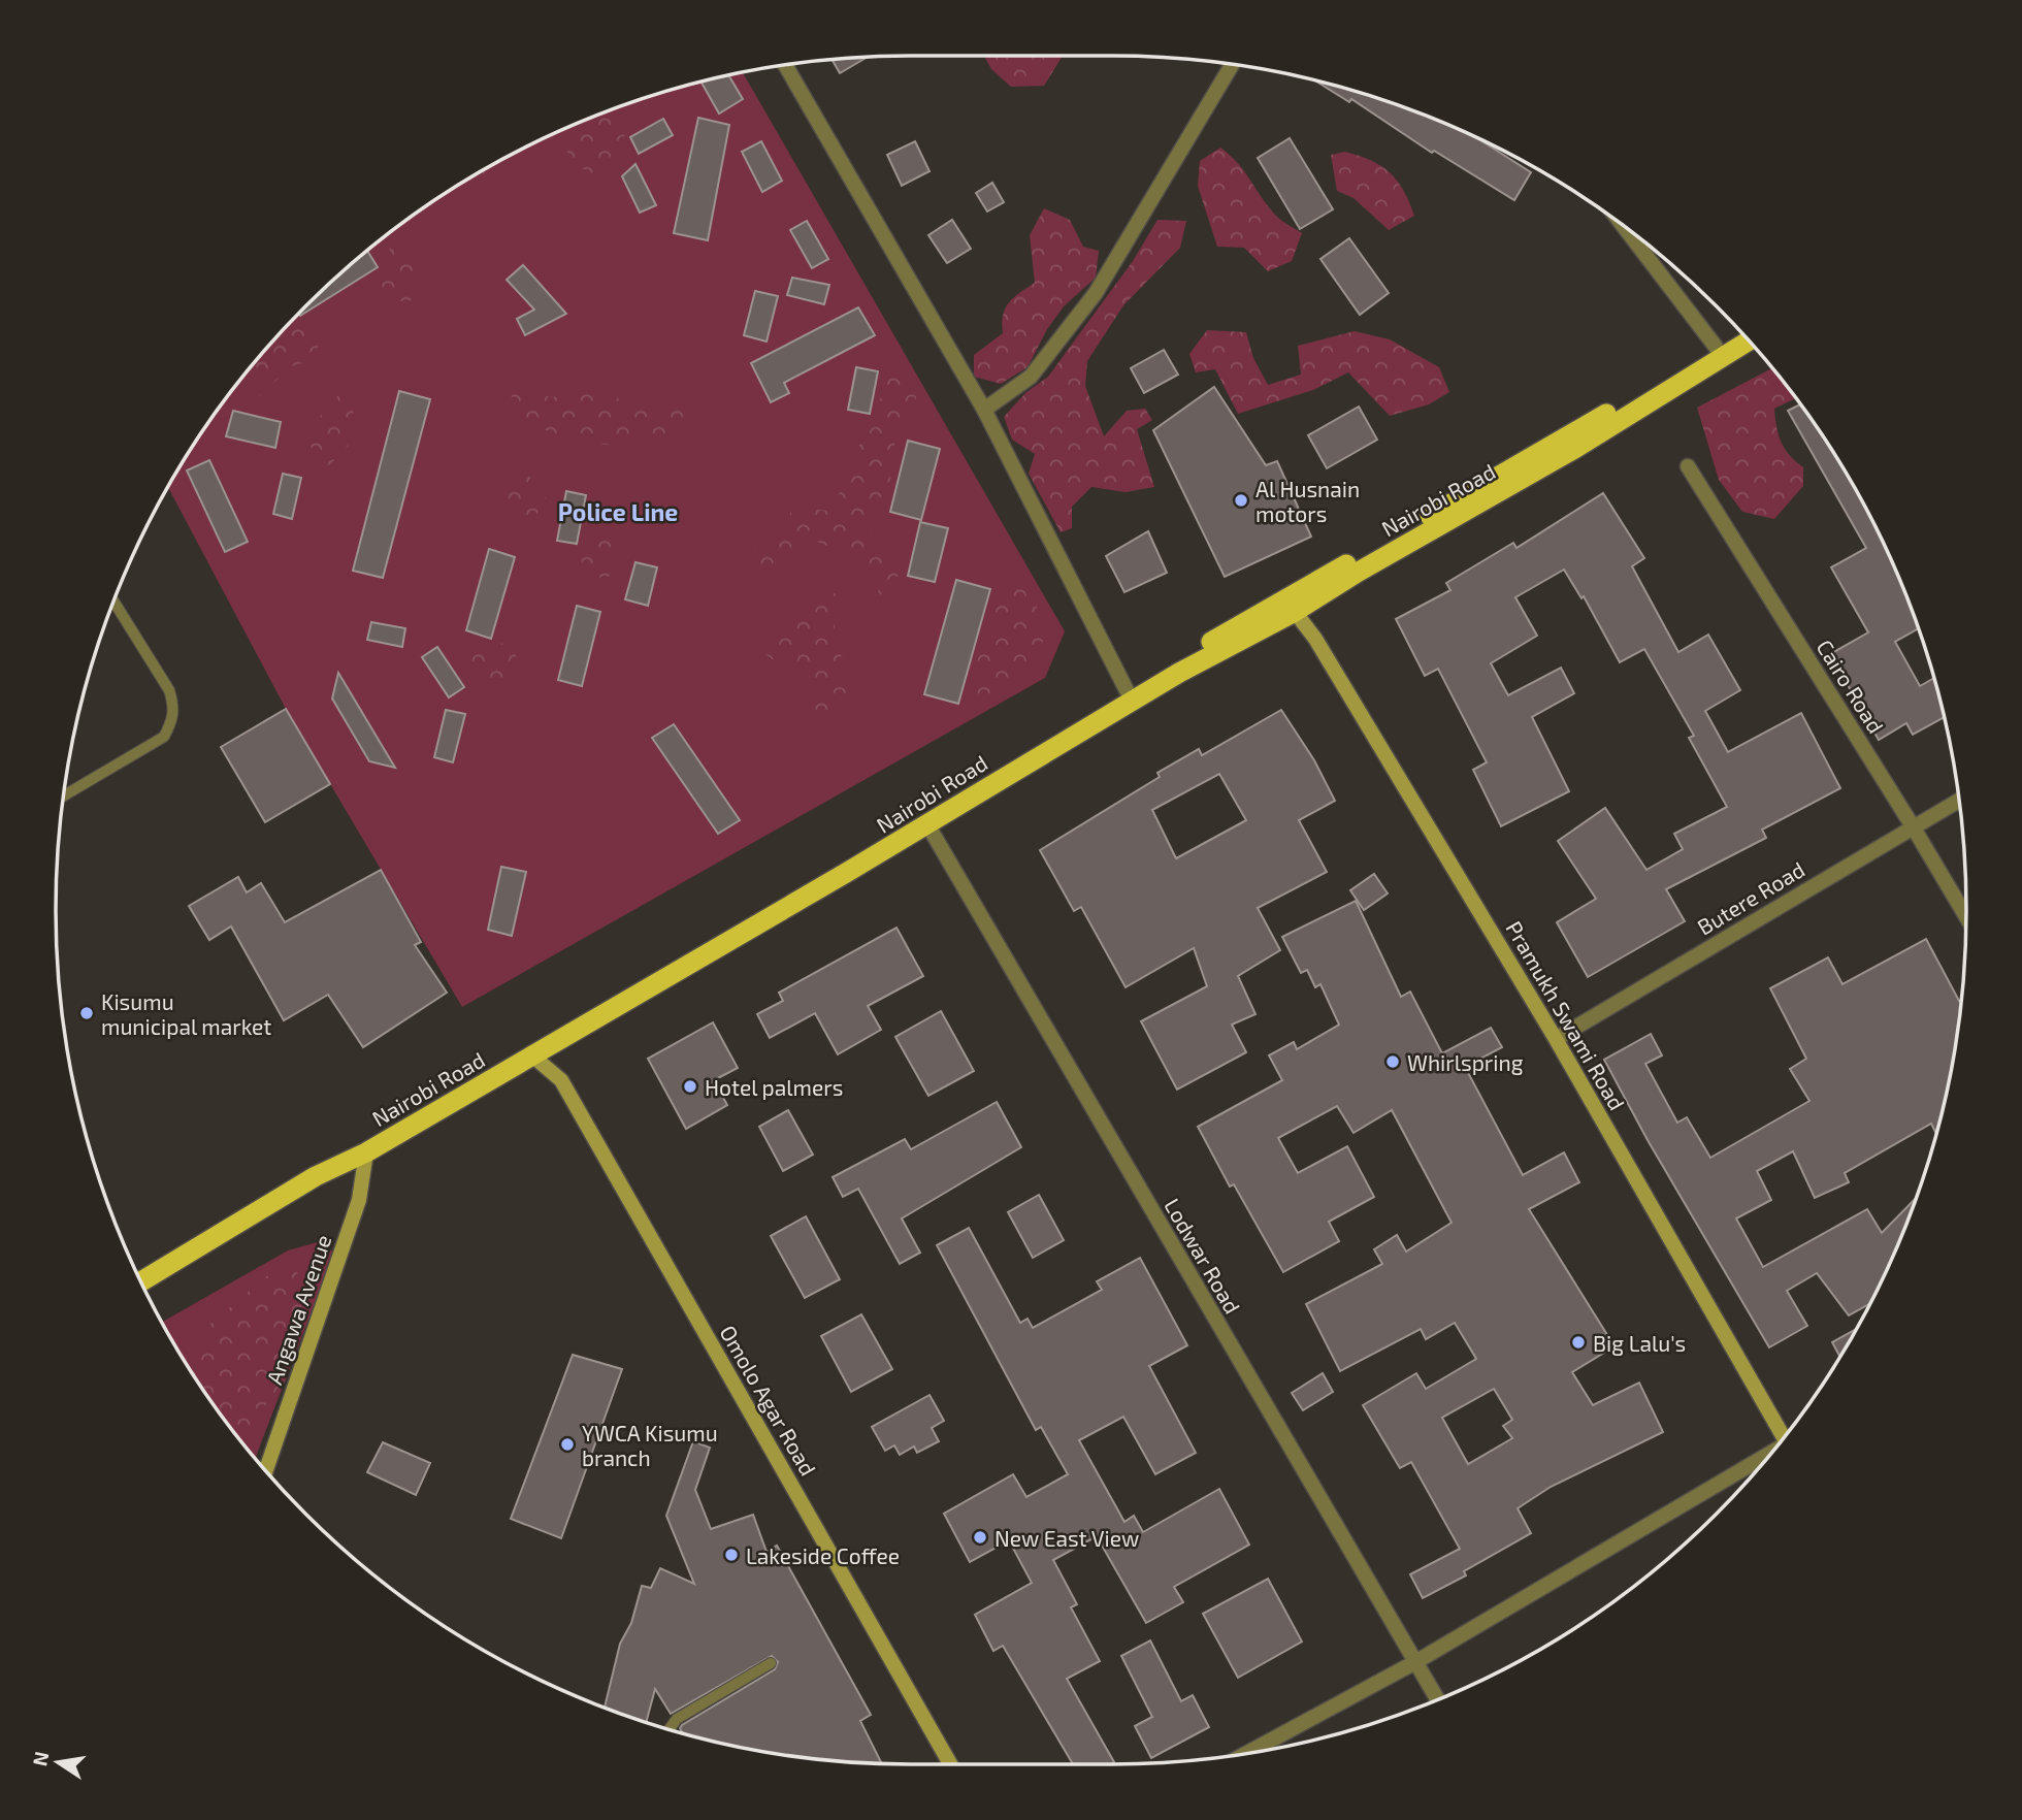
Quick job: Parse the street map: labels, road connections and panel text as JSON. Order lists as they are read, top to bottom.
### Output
{
  "streets": {
    "highway": ["Nairobi Road"],
    "main road": ["Pramukh Swami Road", "Angawa Avenue", "Omolo Agar Road"],
    "street": ["Cairo Road", "Butere Road", "Lodwar Road"]
  },
  "crossings": [
    ["Nairobi Road", "Pramukh Swami Road"],
    ["Nairobi Road", "Lodwar Road"],
    ["Nairobi Road", "Angawa Avenue"],
    ["Nairobi Road", "Omolo Agar Road"],
    ["Cairo Road", "Butere Road"],
    ["Butere Road", "Pramukh Swami Road"]
  ],
  "districts": ["Police Line"],
  "places": [
    "Al Husnain motors",
    "Kisumu municipal market",
    "Whirlspring",
    "Hotel palmers",
    "Big Lalu's",
    "YWCA Kisumu branch",
    "New East View",
    "Lakeside Coffee"
  ],
  "north": "left"
}
